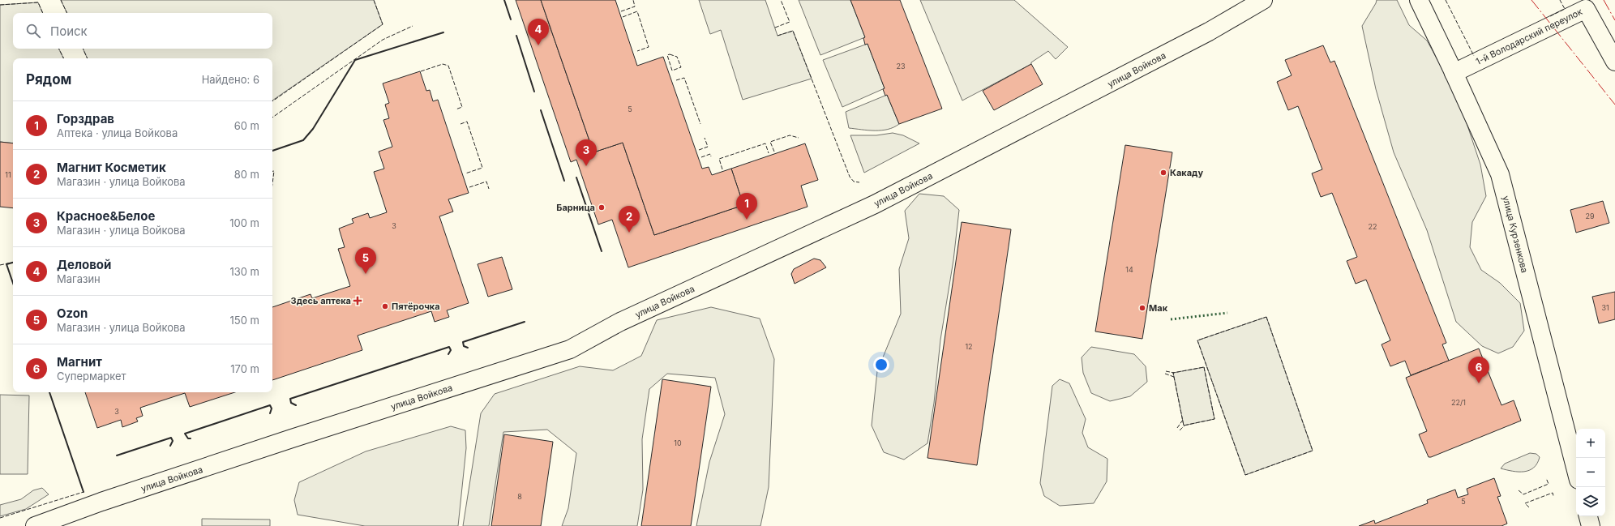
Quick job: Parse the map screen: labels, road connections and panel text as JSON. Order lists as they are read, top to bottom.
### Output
{
  "streets": {
    "street": ["1-й Володарский переулок", "улица Войкова", "улица Курзенкова"]
  },
  "crossings": [
    ["1-й Володарский переулок", "улица Курзенкова"]
  ],
  "places": {
    "other": [
      "Какаду",
      "Барница",
      "Пятёрочка",
      "Мак"
    ],
    "health": ["Здесь аптека"]
  },
  "house_numbers": [
    "23",
    "5",
    "11",
    "29",
    "3",
    "22",
    "14",
    "31",
    "12",
    "22/1",
    "3",
    "10",
    "8",
    "5"
  ],
  "page": {
    "search": "Поиск",
    "pins": [
      "4",
      "3",
      "1",
      "2",
      "5",
      "6"
    ],
    "heading": ["Рядом", "Найдено: 6"],
    "list": [
      {
        "mark": "1",
        "name": "Горздрав",
        "note": "Аптека · улица Войкова",
        "value": "60 m"
      },
      {
        "mark": "2",
        "name": "Магнит Косметик",
        "note": "Магазин · улица Войкова",
        "value": "80 m"
      },
      {
        "mark": "3",
        "name": "Красное&Белое",
        "note": "Магазин · улица Войкова",
        "value": "100 m"
      },
      {
        "mark": "4",
        "name": "Деловой",
        "note": "Магазин",
        "value": "130 m"
      },
      {
        "mark": "5",
        "name": "Ozon",
        "note": "Магазин · улица Войкова",
        "value": "150 m"
      },
      {
        "mark": "6",
        "name": "Магнит",
        "note": "Супермаркет",
        "value": "170 m"
      }
    ],
    "map_buttons": ["+", "−"]
  }
}
